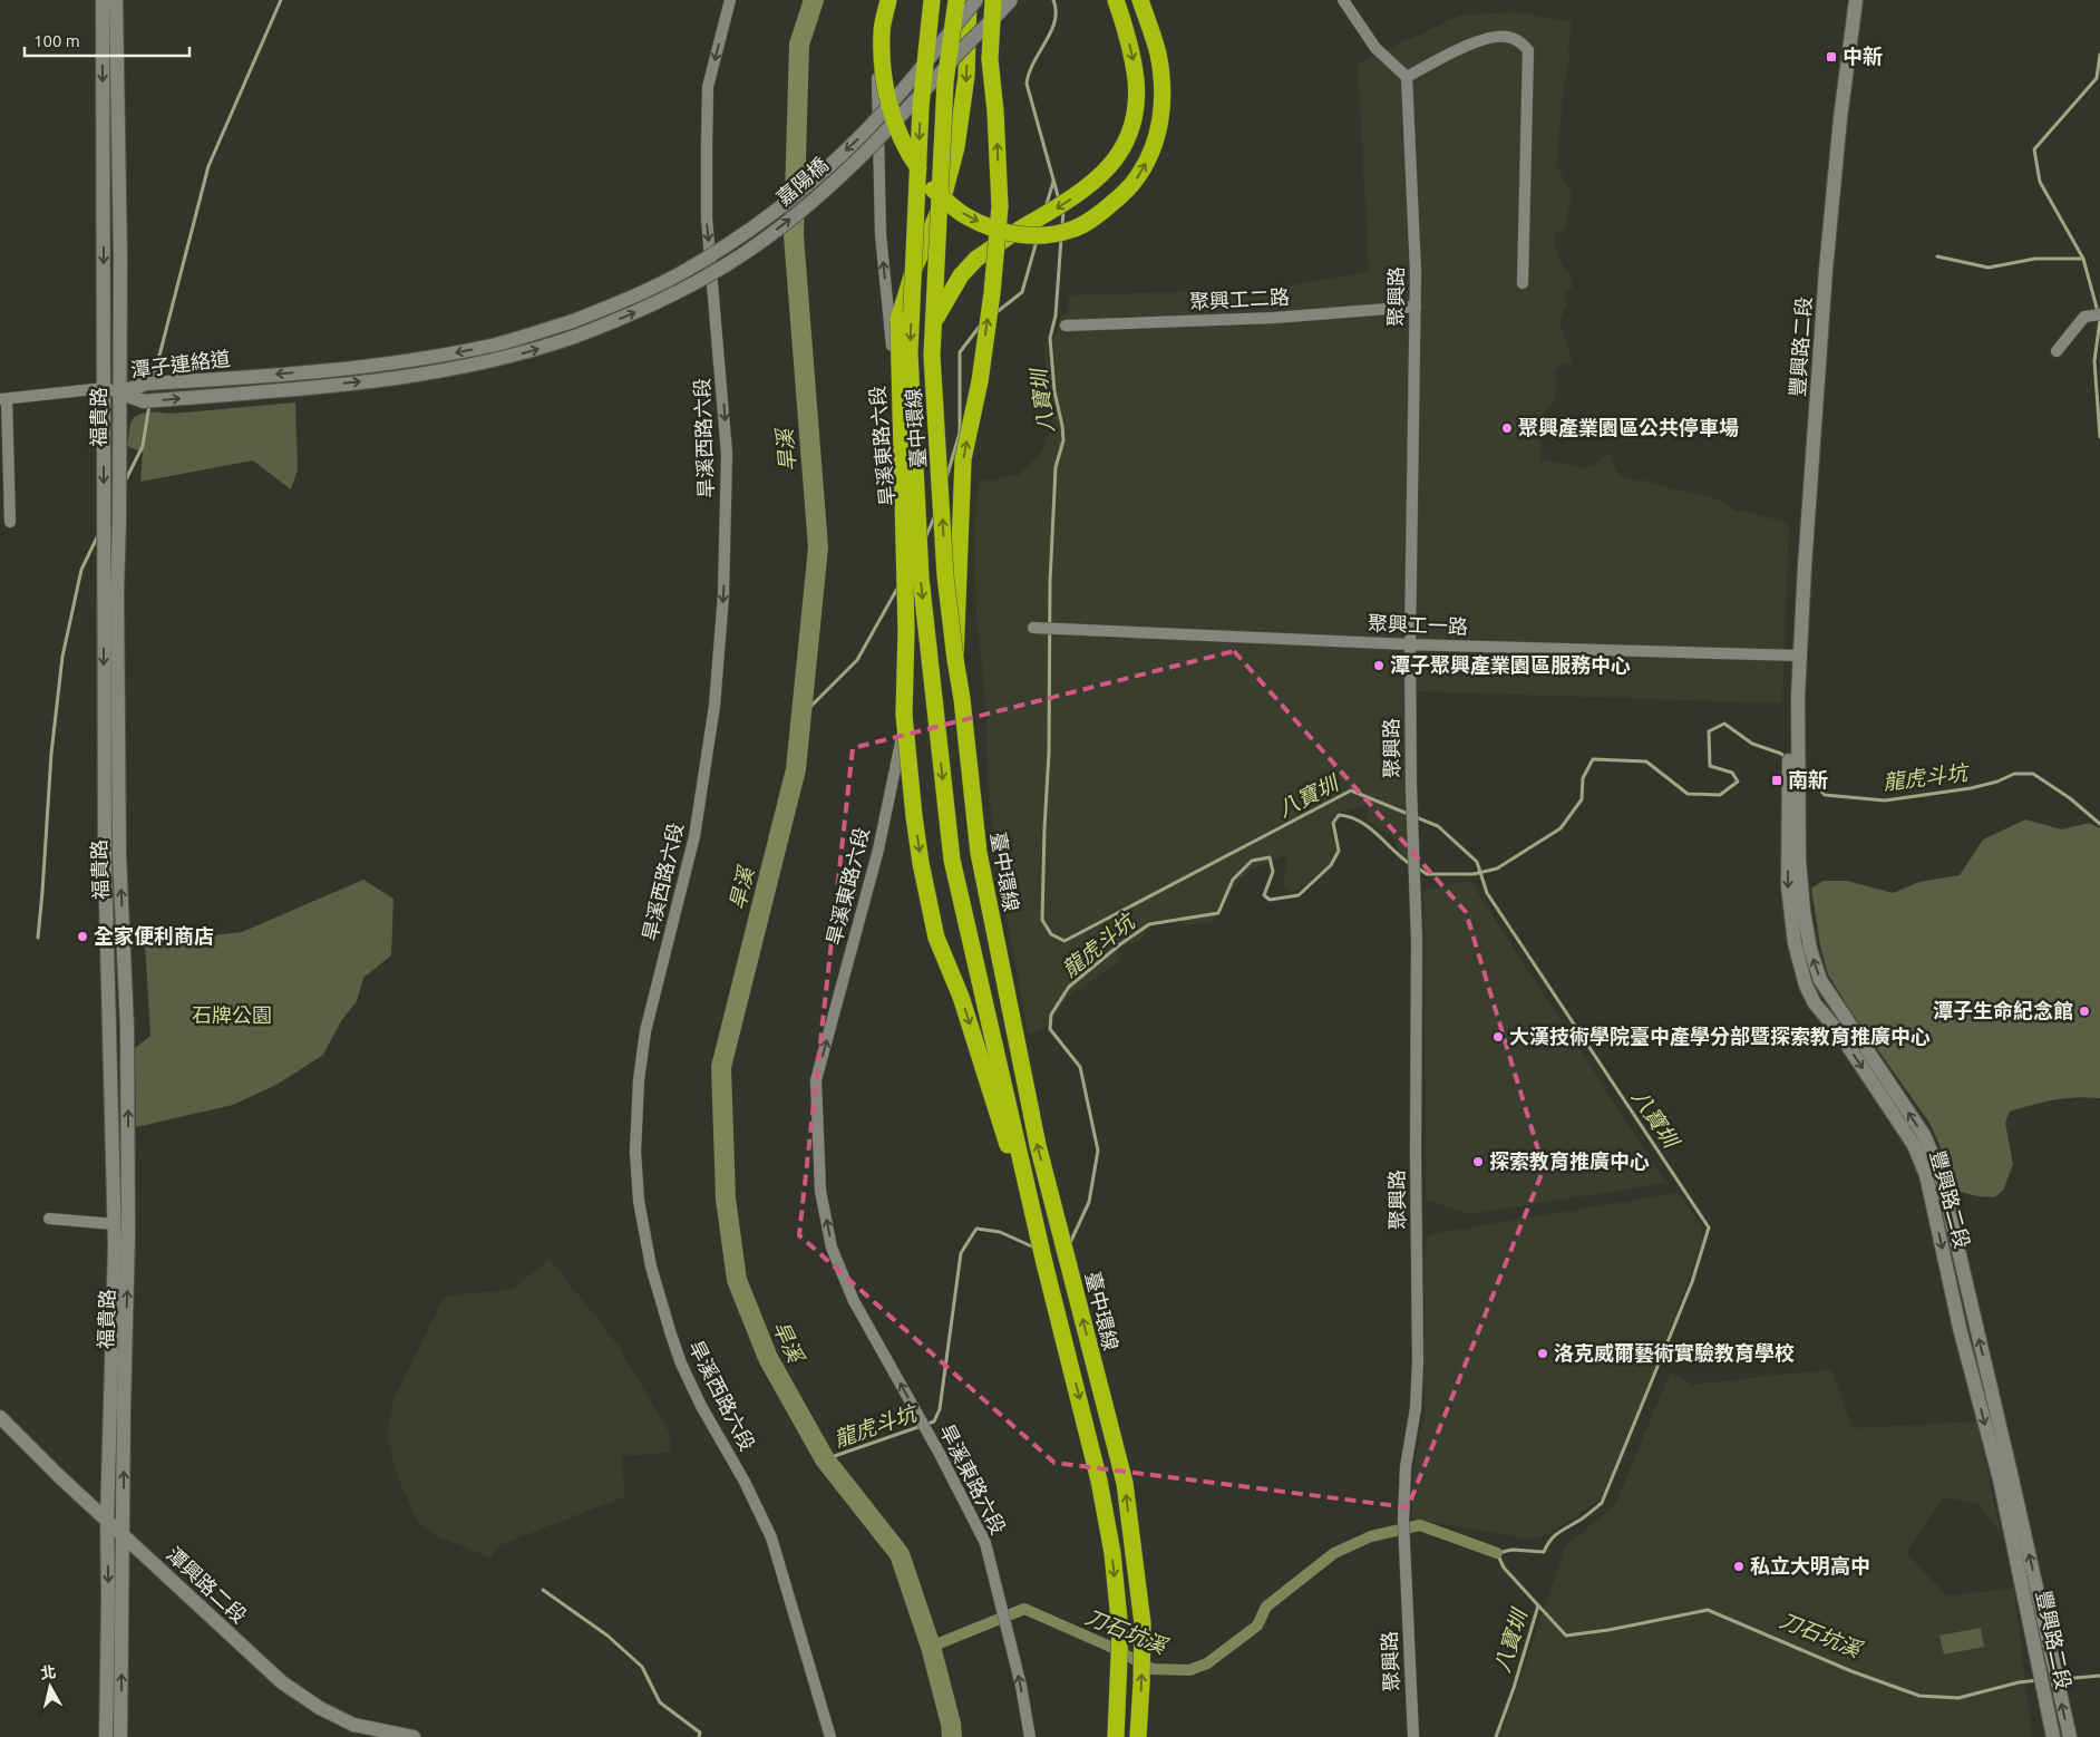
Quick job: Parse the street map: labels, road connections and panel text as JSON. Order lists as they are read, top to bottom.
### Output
{
  "streets": {
    "highway": ["臺中環線"],
    "street": [
      "嘉陽橋",
      "聚興路",
      "聚興工二路",
      "豐興路二段",
      "潭子連絡道",
      "福貴路",
      "旱溪西路六段",
      "旱溪東路六段",
      "聚興工一路",
      "潭興路二段"
    ]
  },
  "crossings": [
    ["嘉陽橋", "潭子連絡道"],
    ["聚興路", "聚興工二路"],
    ["聚興路", "聚興工一路"],
    ["豐興路二段", "聚興工一路"],
    ["潭子連絡道", "福貴路"],
    ["福貴路", "潭興路二段"]
  ],
  "one_way": ["旱溪西路六段", "旱溪東路六段"],
  "water": [
    "八寶圳",
    "旱溪",
    "龍虎斗坑",
    "刀石坑溪"
  ],
  "parks": ["石牌公園"],
  "places": {
    "transit": ["中新", "南新"],
    "other": [
      "聚興產業園區公共停車場",
      "潭子聚興產業園區服務中心",
      "全家便利商店",
      "潭子生命紀念館",
      "大漢技術學院臺中產學分部暨探索教育推廣中心",
      "探索教育推廣中心",
      "洛克威爾藝術實驗教育學校",
      "私立大明高中"
    ]
  },
  "scale_bar": "100 m",
  "north": "top"
}
